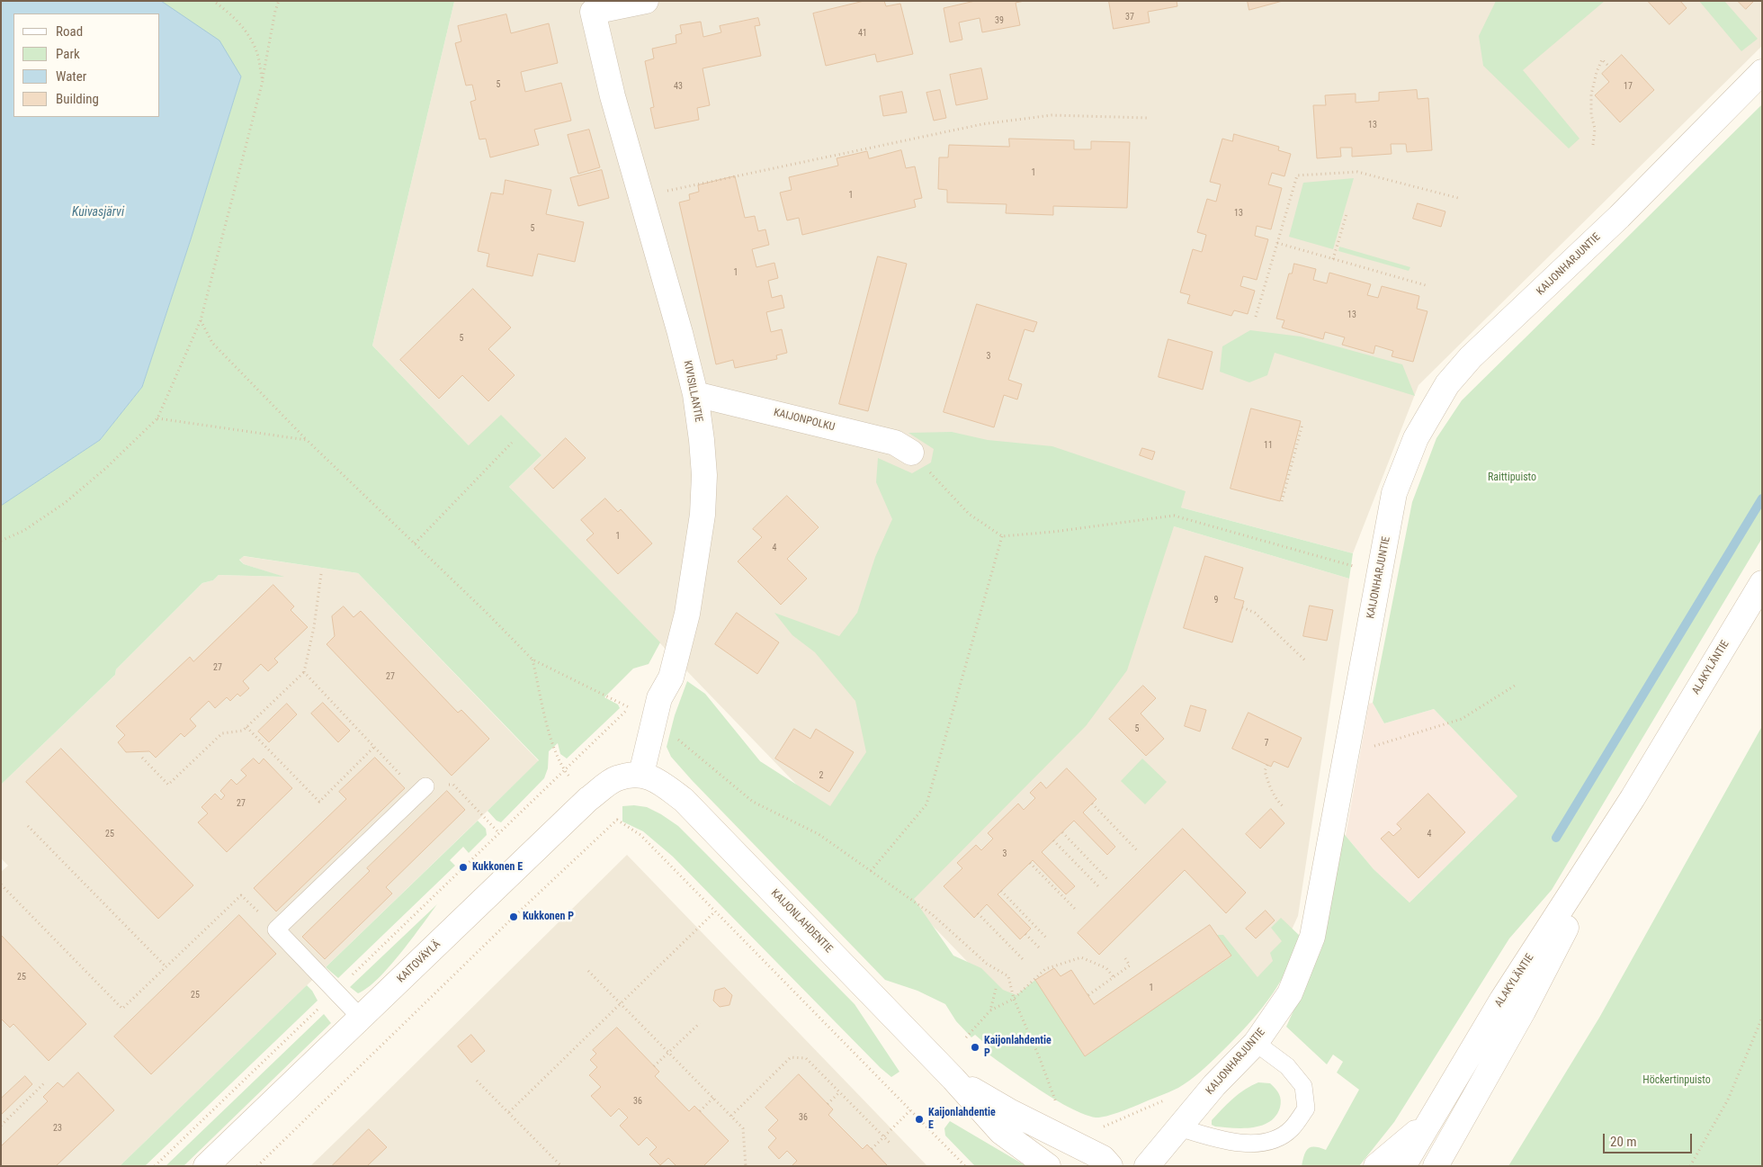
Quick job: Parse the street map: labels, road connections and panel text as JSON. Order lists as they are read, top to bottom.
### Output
{
  "streets": {
    "street": [
      "KAIJONHARJUNTIE",
      "KIVISILLANTIE",
      "KAIJONPOLKU",
      "ALAKYLÄNTIE",
      "KAIJONLAHDENTIE",
      "KAITOVÄYLÄ"
    ]
  },
  "crossings": [
    ["KIVISILLANTIE", "KAIJONPOLKU"],
    ["KIVISILLANTIE", "KAIJONLAHDENTIE"],
    ["KIVISILLANTIE", "KAITOVÄYLÄ"],
    ["KAIJONLAHDENTIE", "KAITOVÄYLÄ"]
  ],
  "water": ["Kuivasjärvi"],
  "parks": ["Raittipuisto", "Höckertinpuisto"],
  "places": [
    "Kukkonen E",
    "Kukkonen P",
    "Kaijonlahdentie P",
    "Kaijonlahdentie E"
  ],
  "house_numbers": [
    "37",
    "39",
    "41",
    "5",
    "43",
    "17",
    "13",
    "1",
    "1",
    "13",
    "5",
    "1",
    "13",
    "5",
    "3",
    "11",
    "1",
    "4",
    "9",
    "27",
    "27",
    "5",
    "7",
    "2",
    "27",
    "25",
    "4",
    "3",
    "25",
    "1",
    "25",
    "36",
    "36",
    "23"
  ],
  "legend": [
    "Road",
    "Park",
    "Water",
    "Building"
  ],
  "scale_bar": "20 m"
}
